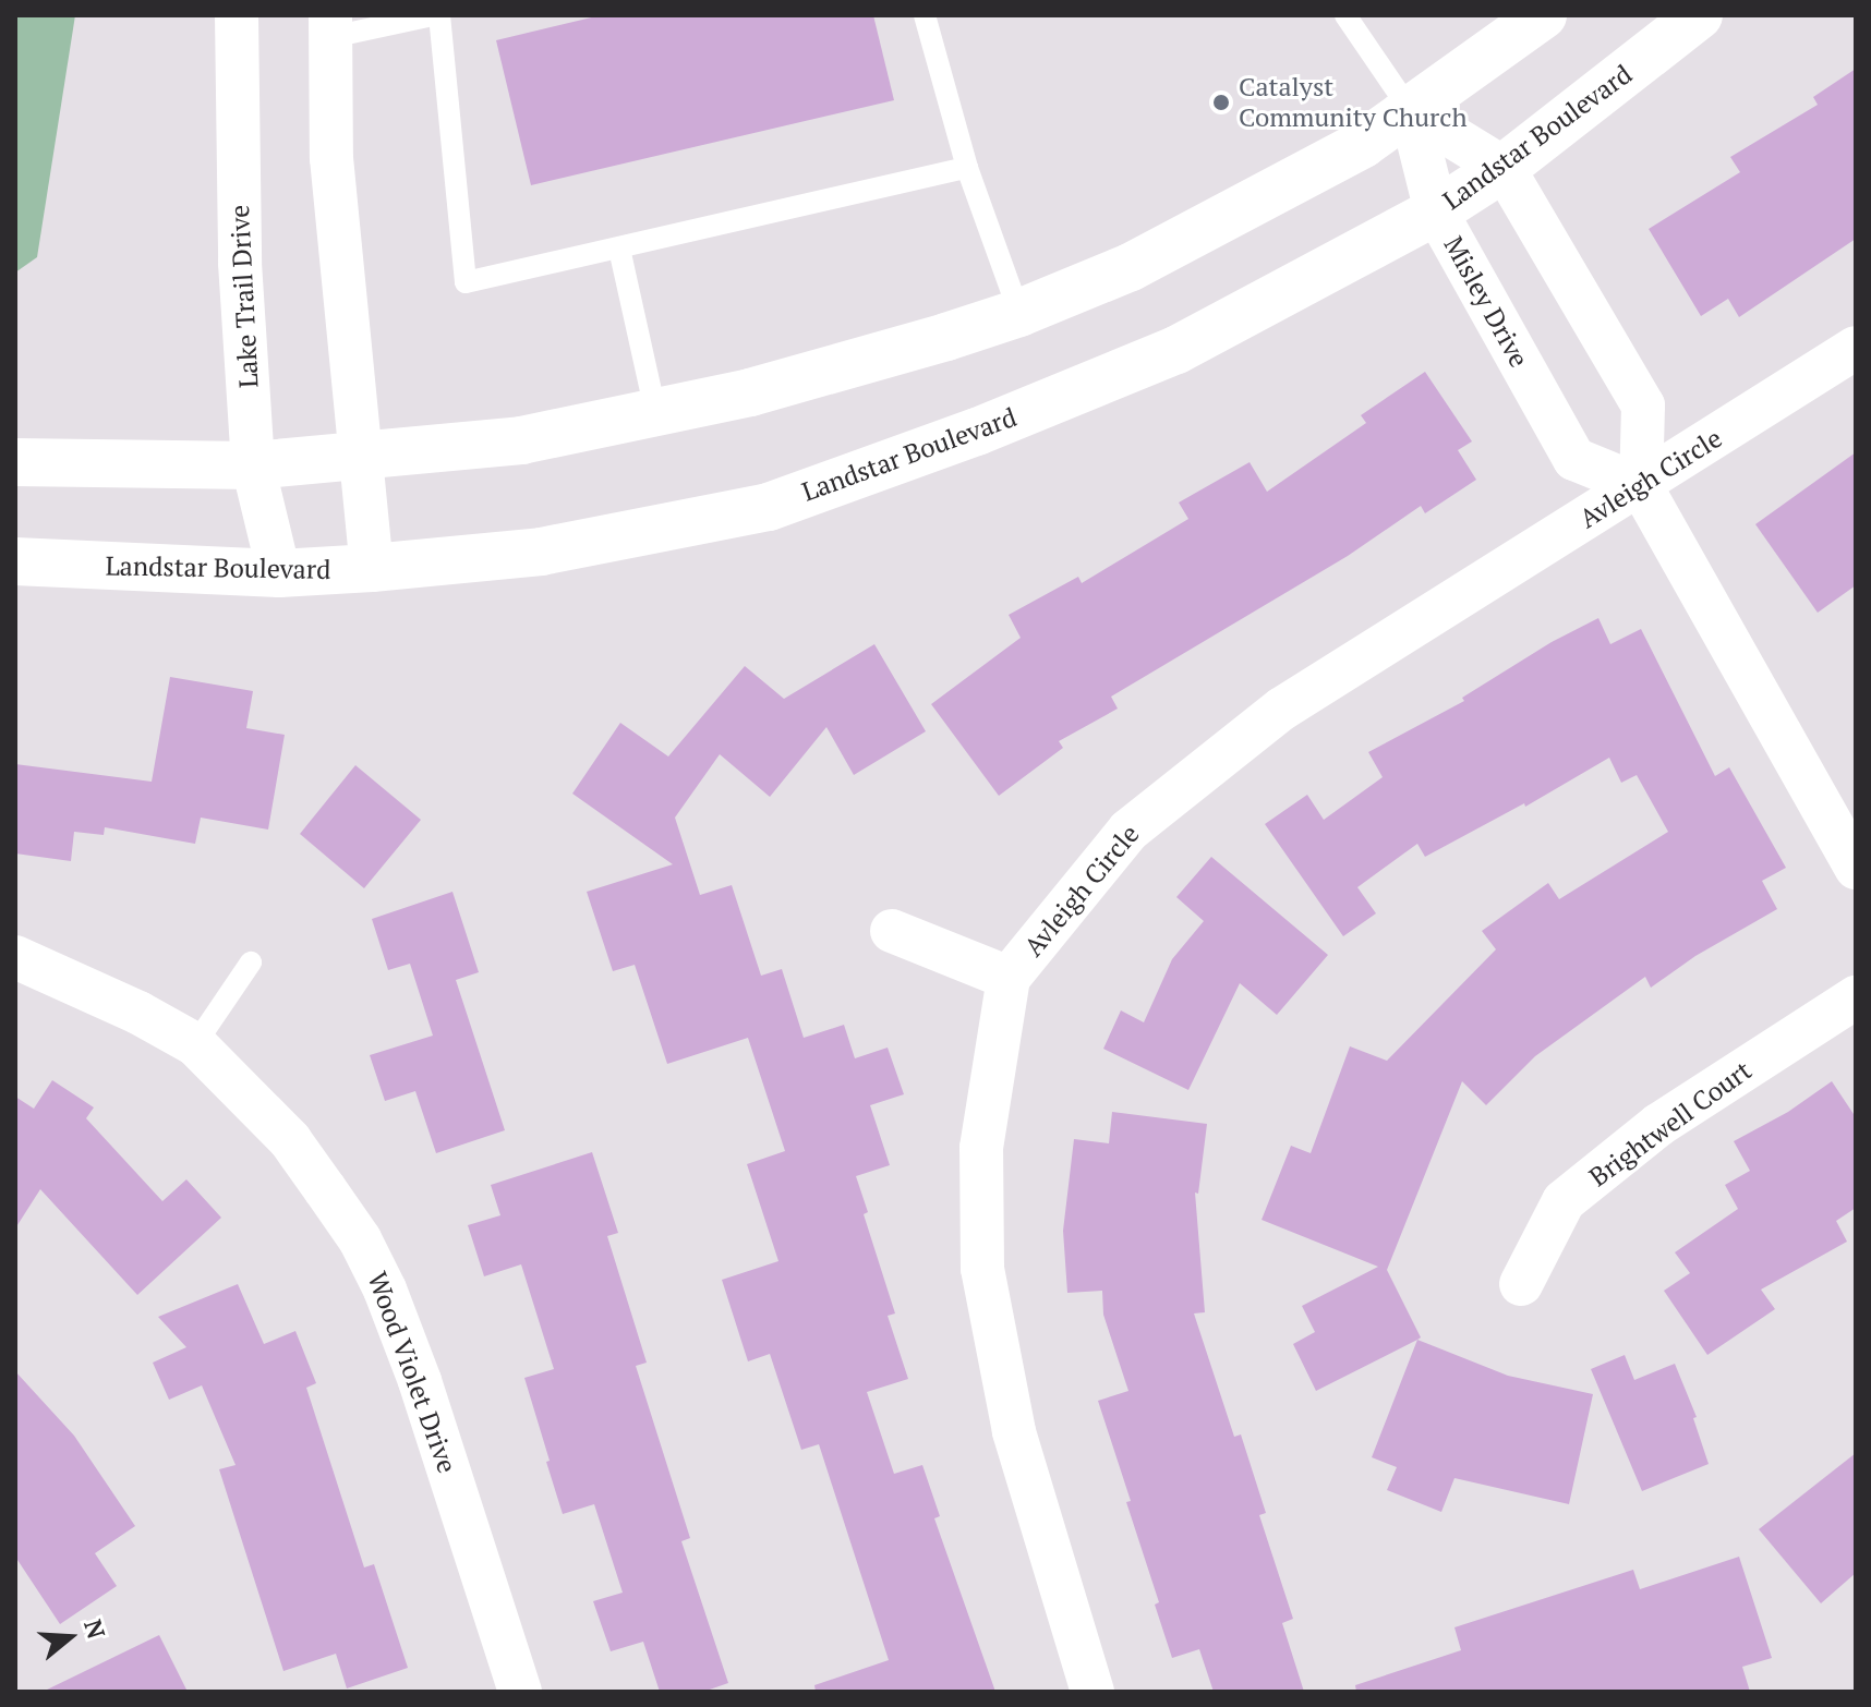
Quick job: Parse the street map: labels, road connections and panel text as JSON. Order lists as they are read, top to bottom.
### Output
{
  "streets": {
    "main road": ["Landstar Boulevard"],
    "street": [
      "Lake Trail Drive",
      "Misley Drive",
      "Avleigh Circle",
      "Brightwell Court",
      "Wood Violet Drive"
    ]
  },
  "crossings": [
    ["Landstar Boulevard", "Lake Trail Drive"],
    ["Landstar Boulevard", "Misley Drive"],
    ["Misley Drive", "Avleigh Circle"]
  ],
  "places": ["Catalyst Community Church"],
  "north": "right"
}
